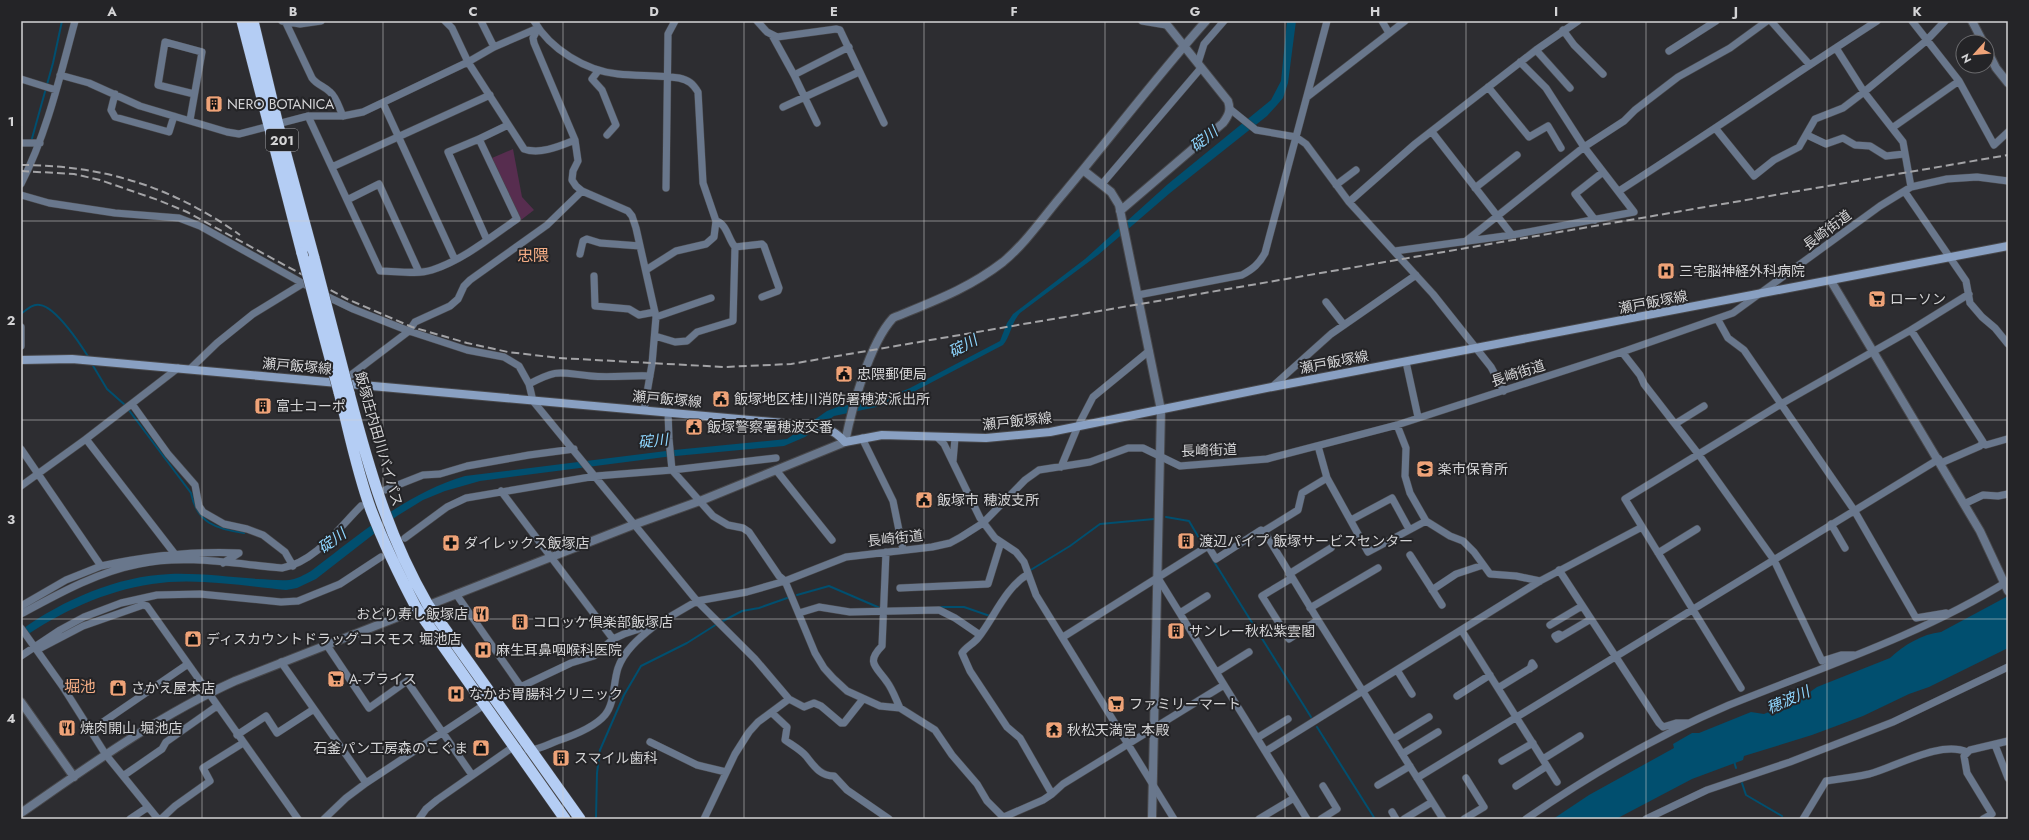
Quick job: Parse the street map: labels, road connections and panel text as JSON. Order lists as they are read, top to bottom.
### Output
{
  "streets": {
    "highway": ["201", "飯塚庄内田川バイパス"],
    "main road": ["瀬戸飯塚線"],
    "street": ["長崎街道"]
  },
  "crossings": [
    ["長崎街道", "瀬戸飯塚線"],
    ["長崎街道", "飯塚庄内田川バイパス"],
    ["瀬戸飯塚線", "飯塚庄内田川バイパス"]
  ],
  "districts": ["忠隈", "堀池"],
  "water": ["碇川", "穂波川"],
  "places": {
    "building": [
      "NERO BOTANICA",
      "富士コーポ",
      "渡辺パイプ 飯塚サービスセンター",
      "コロッケ倶楽部飯塚店",
      "サンレー秋松紫雲閣",
      "スマイル歯科"
    ],
    "hospital": ["三宅脳神経外科病院", "麻生耳鼻咽喉科医院", "なかお胃腸科クリニック"],
    "supermarket": ["ローソン", "A-プライス", "ファミリーマート"],
    "public building": [
      "忠隈郵便局",
      "飯塚地区桂川消防署穂波派出所",
      "飯塚警察署穂波交番",
      "飯塚市 穂波支所"
    ],
    "school or university": ["楽市保育所"],
    "pharmacy": ["ダイレックス飯塚店"],
    "restaurant": ["おどり寿し飯塚店", "焼肉開山 堀池店"],
    "shop": ["ディスカウントドラッグコスモス 堀池店", "さかえ屋本店", "石釜パン工房森のこぐま"],
    "temple": ["秋松天満宮 本殿"]
  },
  "north": "bottom left",
  "grid": {
    "columns": [
      "A",
      "B",
      "C",
      "D",
      "E",
      "F",
      "G",
      "H",
      "I",
      "J",
      "K"
    ],
    "rows": [
      "1",
      "2",
      "3",
      "4"
    ]
  }
}
